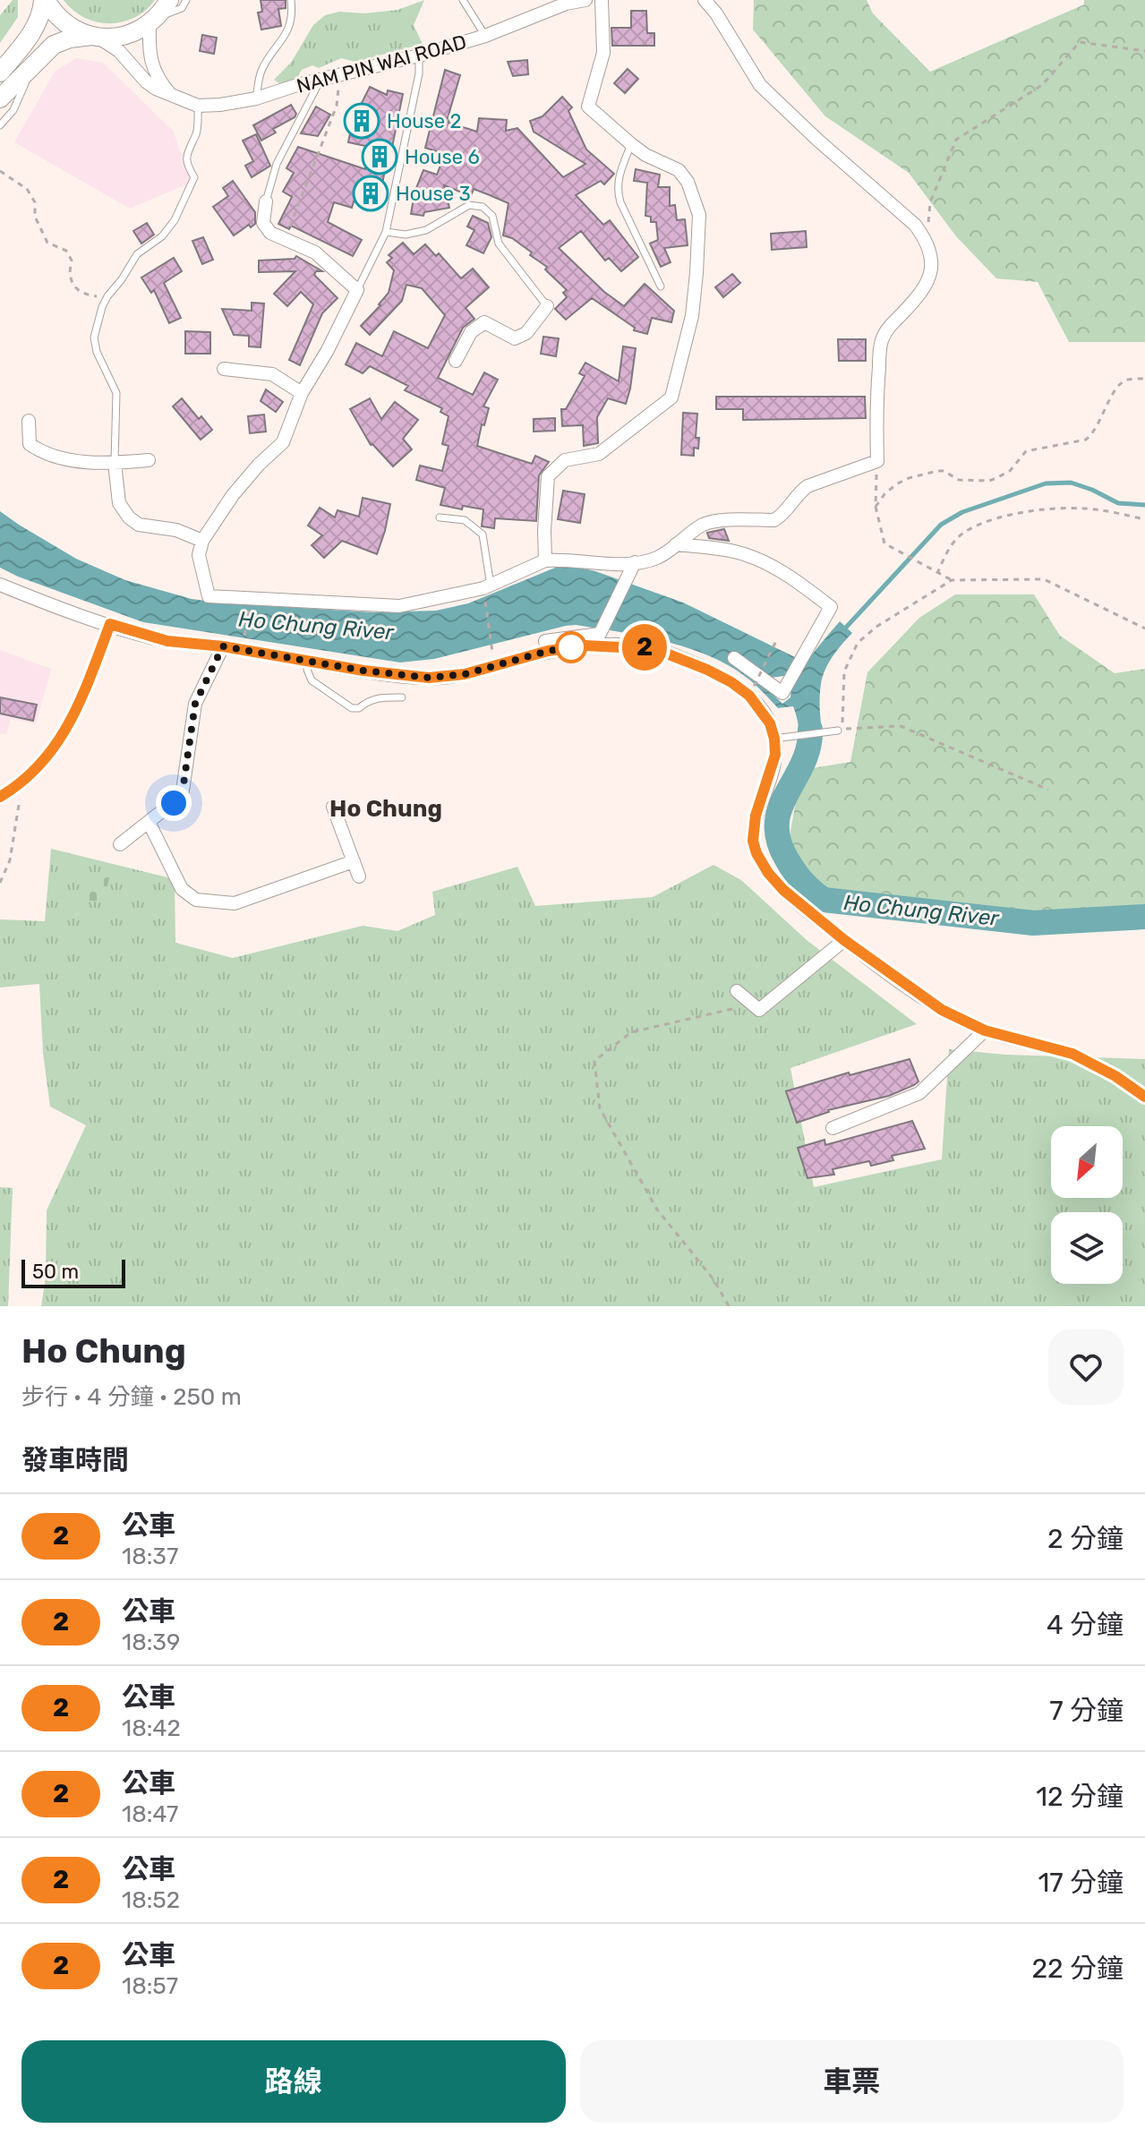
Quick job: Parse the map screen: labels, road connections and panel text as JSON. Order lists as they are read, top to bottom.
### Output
{
  "streets": {
    "street": ["NAM PIN WAI ROAD"]
  },
  "districts": ["Ho Chung"],
  "water": ["Ho Chung River"],
  "places": {
    "building": ["House 2", "House 6", "House 3"]
  },
  "lines": ["bus line 2"],
  "scale_bar": "50 m",
  "north": "bottom left",
  "page": {
    "on_map": "2",
    "scale": "50 m",
    "heading": [
      ["Ho Chung", "步行 · 4 分鐘 · 250 m"],
      "發車時間"
    ],
    "list": [
      {
        "mark": "2",
        "name": "公車",
        "note": "18:37",
        "value": "2 分鐘"
      },
      {
        "mark": "2",
        "name": "公車",
        "note": "18:39",
        "value": "4 分鐘"
      },
      {
        "mark": "2",
        "name": "公車",
        "note": "18:42",
        "value": "7 分鐘"
      },
      {
        "mark": "2",
        "name": "公車",
        "note": "18:47",
        "value": "12 分鐘"
      },
      {
        "mark": "2",
        "name": "公車",
        "note": "18:52",
        "value": "17 分鐘"
      },
      {
        "mark": "2",
        "name": "公車",
        "note": "18:57",
        "value": "22 分鐘"
      }
    ],
    "buttons": ["路線", "車票"]
  }
}
